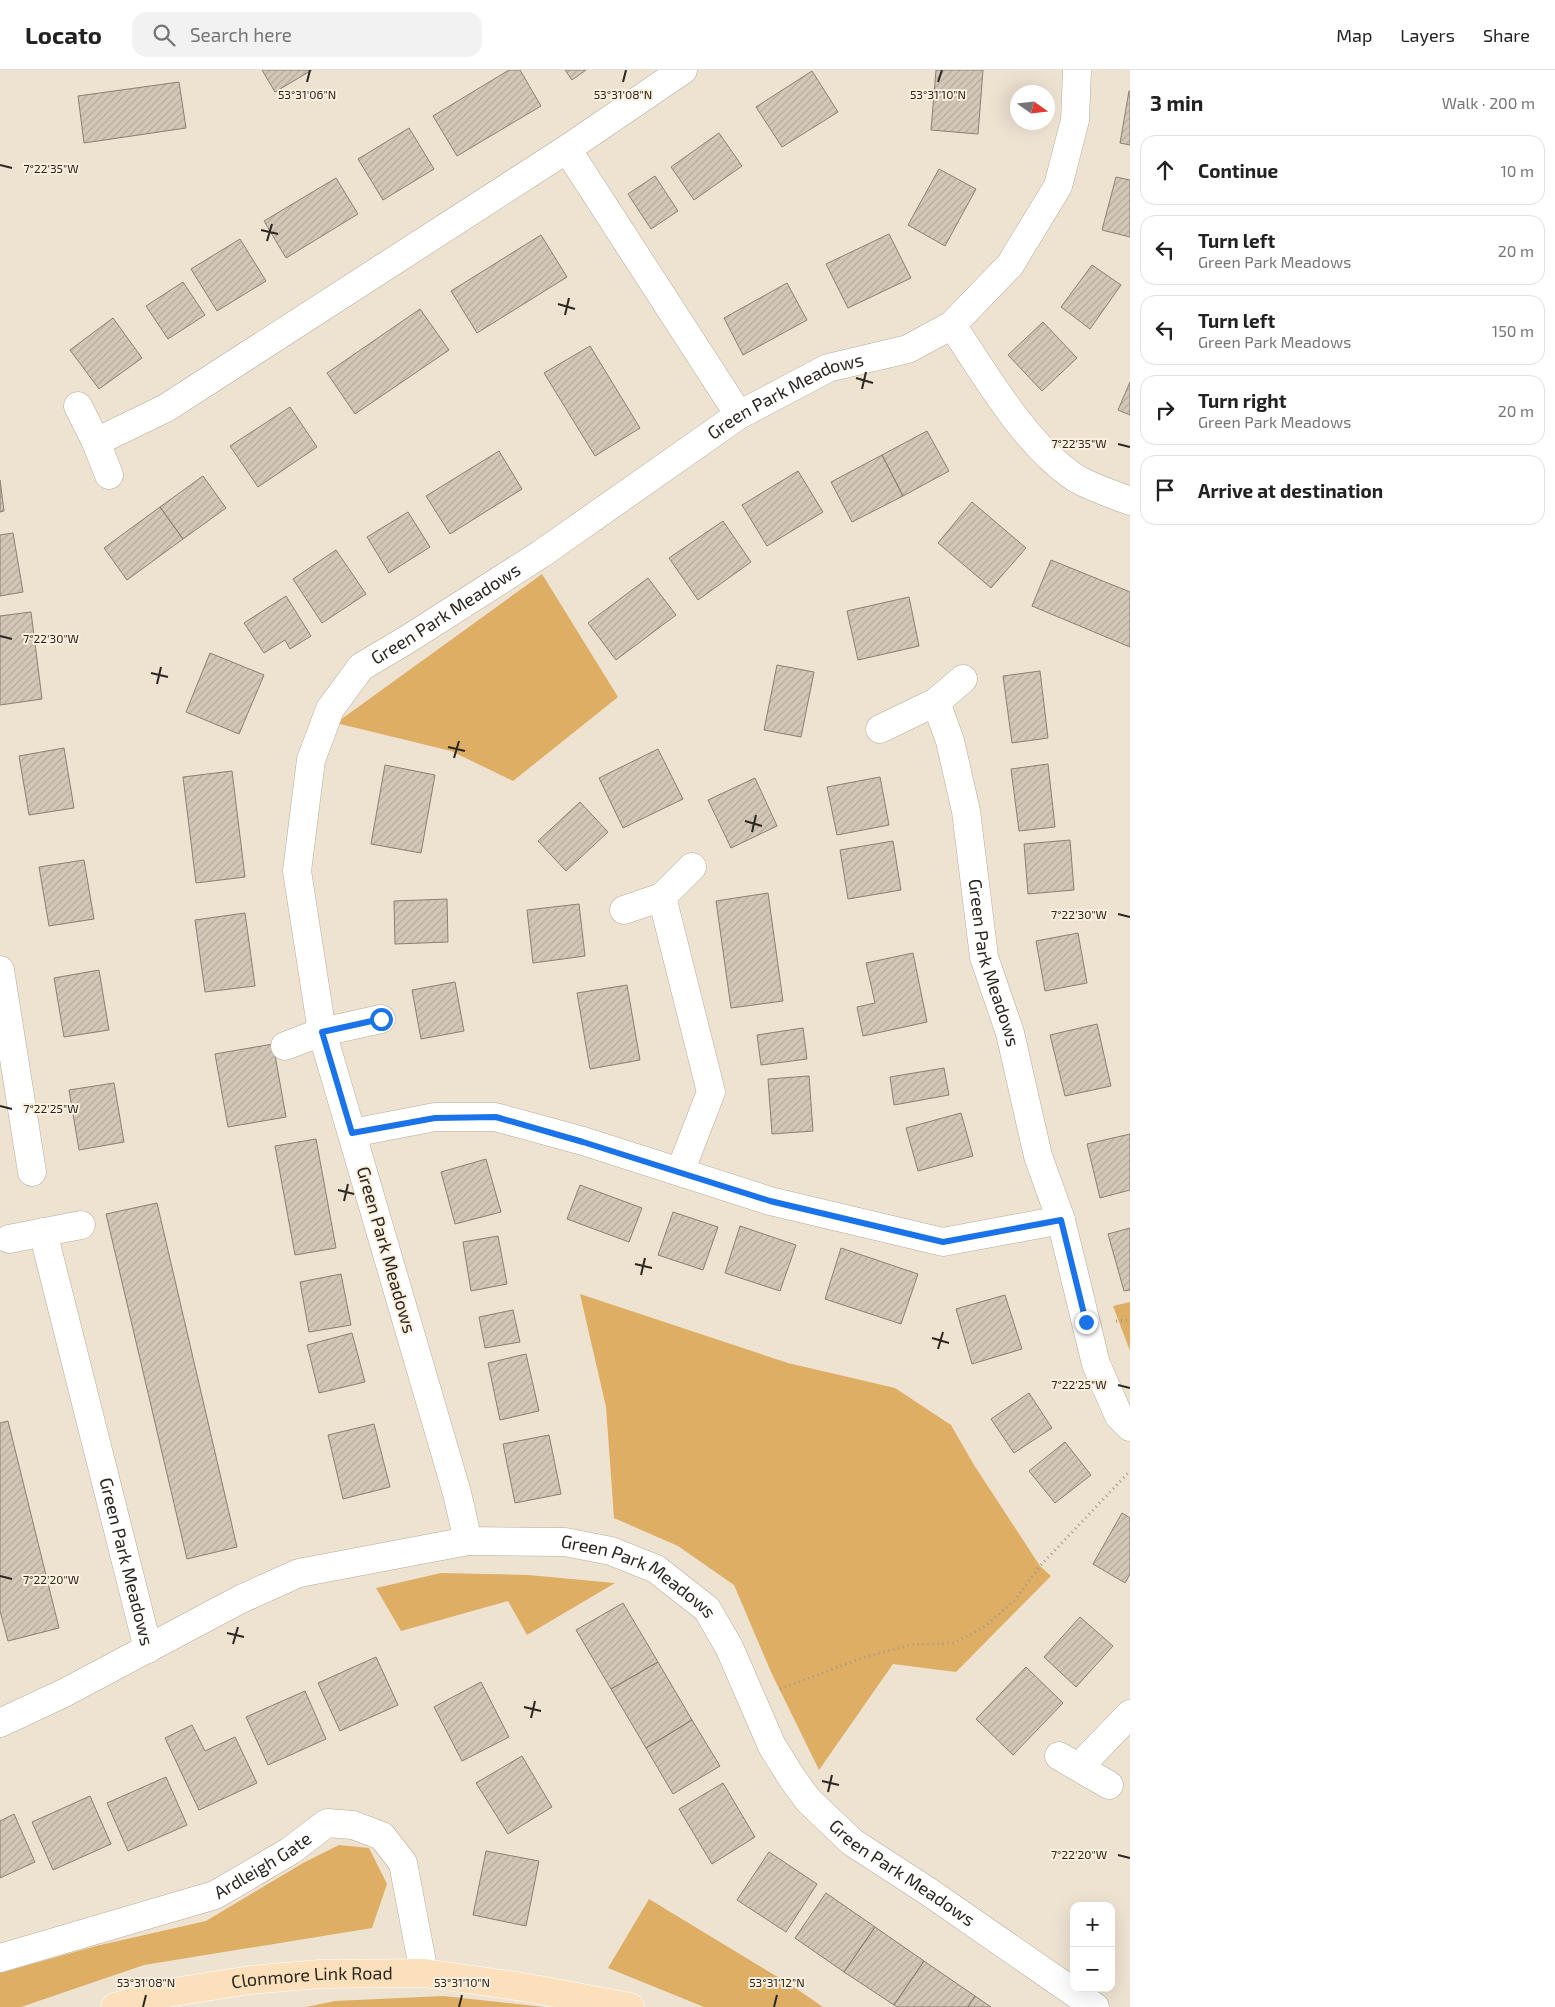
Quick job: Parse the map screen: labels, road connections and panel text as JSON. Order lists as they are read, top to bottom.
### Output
{
  "streets": {
    "main road": ["Clonmore Link Road"],
    "street": ["Green Park Meadows", "Ardleigh Gate"]
  },
  "crossings": [
    ["Ardleigh Gate", "Clonmore Link Road"]
  ],
  "north": "right",
  "page": {
    "header": "Locato",
    "search": "Search here",
    "nav": ["Map", "Layers", "Share"],
    "heading": ["3 min", "Walk · 200 m"],
    "list": [
      ["Continue", "10 m"],
      ["Turn left", "Green Park Meadows", "20 m"],
      ["Turn left", "Green Park Meadows", "150 m"],
      ["Turn right", "Green Park Meadows", "20 m"],
      "Arrive at destination"
    ],
    "map_buttons": ["+", "−"]
  },
  "coordinates": [
    "53°31'06\"N",
    "53°31'08\"N",
    "53°31'10\"N",
    "7°22'35\"W",
    "7°22'30\"W",
    "7°22'25\"W",
    "7°22'20\"W",
    "53°31'12\"N"
  ]
}
